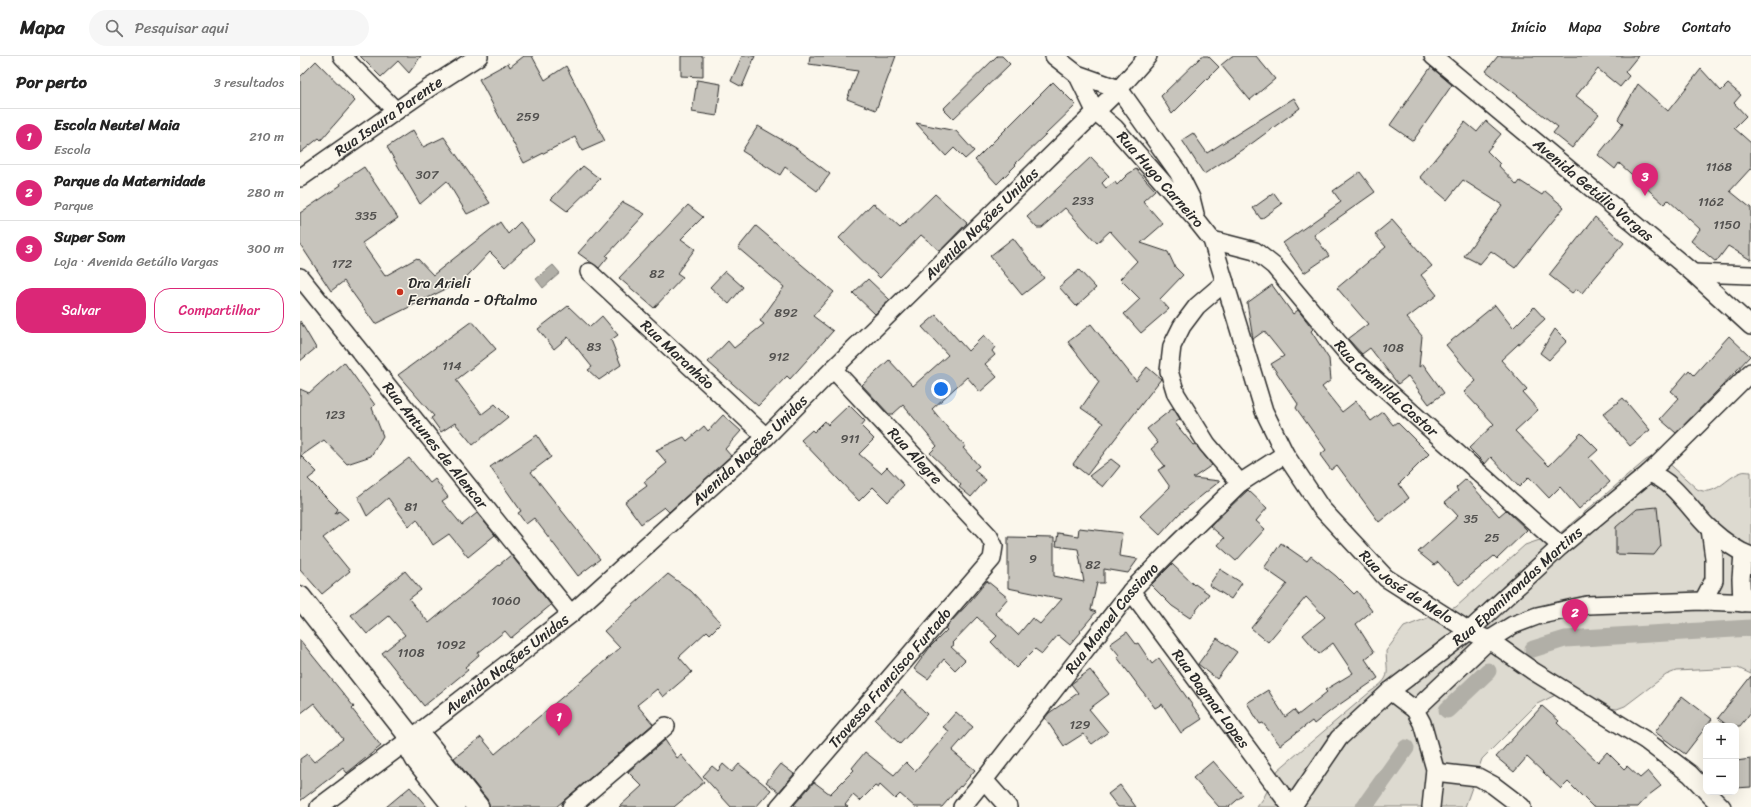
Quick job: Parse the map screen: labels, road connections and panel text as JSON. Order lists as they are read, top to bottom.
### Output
{
  "streets": {
    "street": [
      "Rua Isaura Parente",
      "Rua Hugo Carneiro",
      "Avenida Getúlio Vargas",
      "Avenida Nações Unidas",
      "Rua Maranhão",
      "Rua Cremilda Castor",
      "Rua Antunes de Alencar",
      "Rua Alegre",
      "Rua José de Melo",
      "Rua Epaminondas Martins",
      "Rua Manoel Cassiano",
      "Travessa Francisco Furtado",
      "Rua Dagmar Lopes"
    ]
  },
  "crossings": [
    ["Rua Hugo Carneiro", "Avenida Nações Unidas"],
    ["Rua Hugo Carneiro", "Rua José de Melo"],
    ["Avenida Nações Unidas", "Rua Maranhão"],
    ["Avenida Nações Unidas", "Rua Antunes de Alencar"],
    ["Avenida Nações Unidas", "Rua Alegre"],
    ["Rua Cremilda Castor", "Rua José de Melo"],
    ["Rua Cremilda Castor", "Rua Epaminondas Martins"],
    ["Rua Alegre", "Travessa Francisco Furtado"],
    ["Rua José de Melo", "Rua Epaminondas Martins"],
    ["Rua José de Melo", "Rua Manoel Cassiano"],
    ["Rua Epaminondas Martins", "Rua Dagmar Lopes"],
    ["Rua Manoel Cassiano", "Rua Dagmar Lopes"]
  ],
  "places": ["Dra Arieli Fernanda - Oftalmo"],
  "house_numbers": [
    "259",
    "1168",
    "307",
    "233",
    "1162",
    "335",
    "1150",
    "172",
    "82",
    "892",
    "83",
    "108",
    "912",
    "114",
    "123",
    "911",
    "81",
    "35",
    "25",
    "9",
    "82",
    "1060",
    "1092",
    "1108",
    "129"
  ],
  "page": {
    "header": "Mapa",
    "search": "Pesquisar aqui",
    "nav": [
      "Início",
      "Mapa",
      "Sobre",
      "Contato"
    ],
    "heading": ["Por perto", "3 resultados"],
    "list": [
      {
        "mark": "1",
        "name": "Escola Neutel Maia",
        "note": "Escola",
        "value": "210 m"
      },
      {
        "mark": "2",
        "name": "Parque da Maternidade",
        "note": "Parque",
        "value": "280 m"
      },
      {
        "mark": "3",
        "name": "Super Som",
        "note": "Loja · Avenida Getúlio Vargas",
        "value": "300 m"
      }
    ],
    "pins": ["3", "2", "1"],
    "buttons": ["Salvar", "Compartilhar"],
    "map_buttons": ["+", "−"]
  }
}
